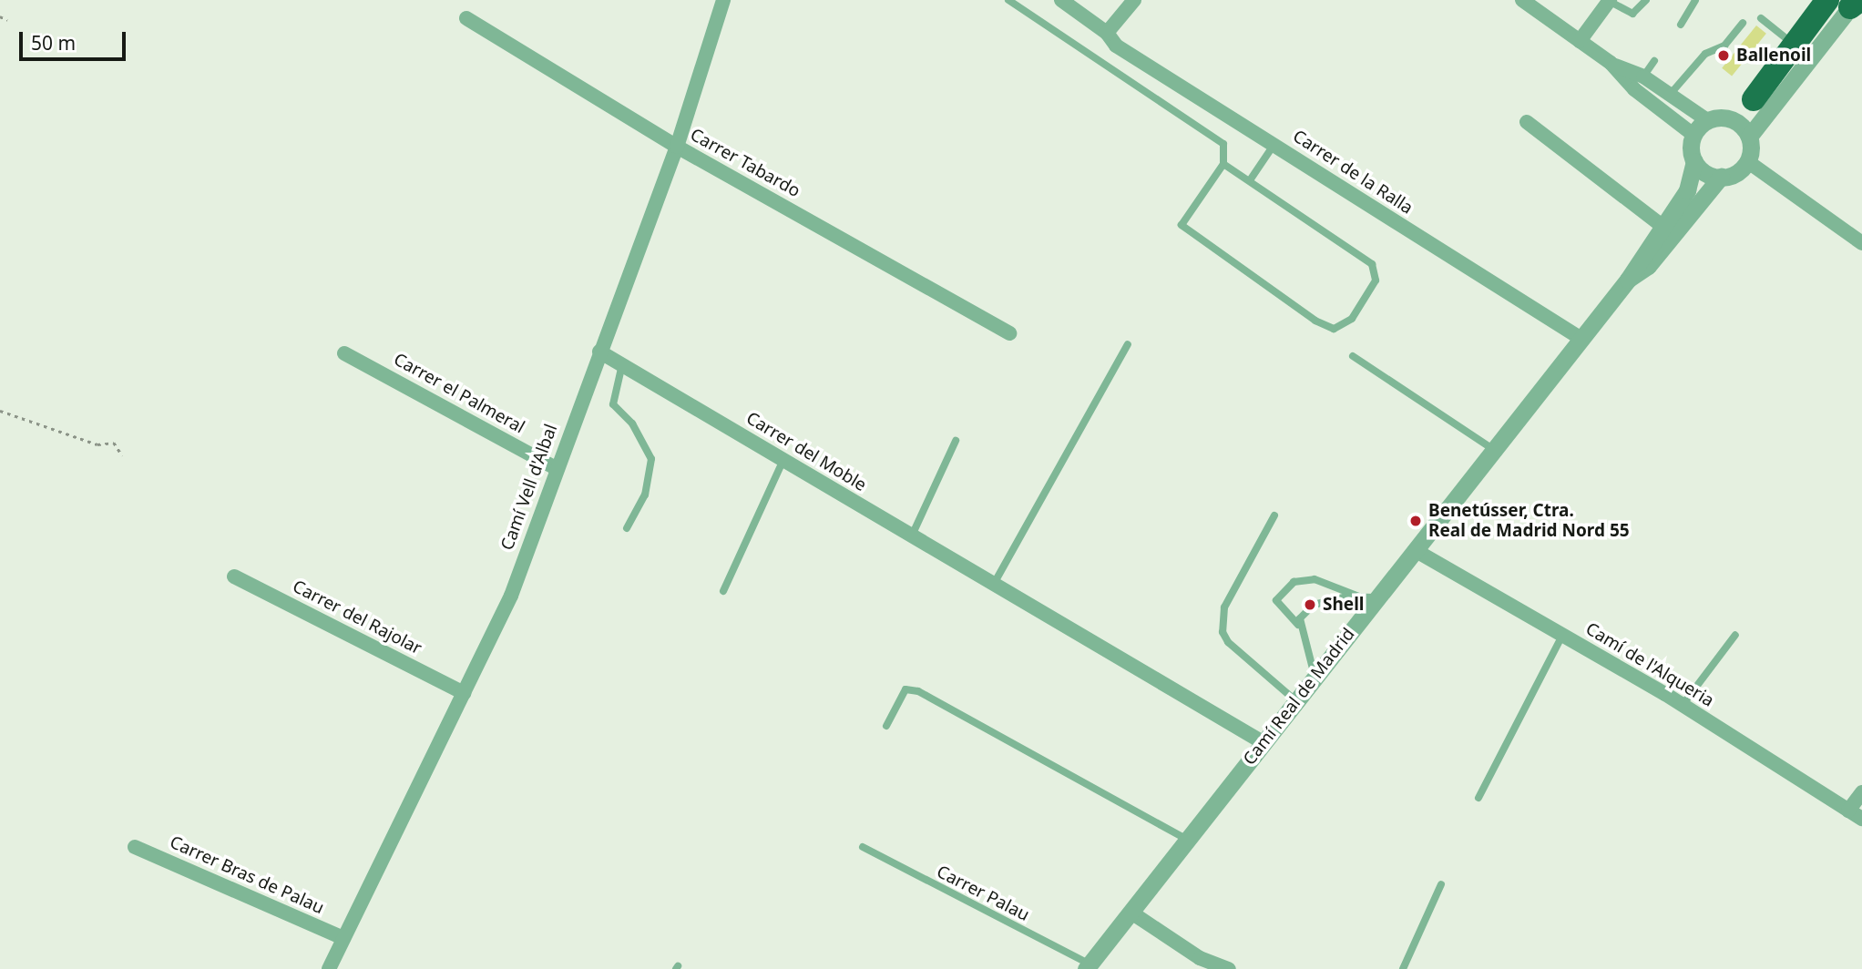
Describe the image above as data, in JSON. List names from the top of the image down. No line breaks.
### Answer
{"streets":{"street":["Carrer Tabardo","Carrer de la Ralla","Carrer el Palmeral","Carrer del Moble","Camí Vell d'Albal","Carrer del Rajolar","Camí de l'Alqueria","Camí Real de Madrid","Carrer Bras de Palau"],"lane":["Carrer Palau"]},"crossings":[["Carrer Tabardo","Camí Vell d'Albal"],["Carrer de la Ralla","Camí Real de Madrid"],["Carrer el Palmeral","Camí Vell d'Albal"],["Carrer del Moble","Camí Vell d'Albal"],["Carrer del Moble","Camí Real de Madrid"],["Camí Vell d'Albal","Carrer del Rajolar"],["Camí Vell d'Albal","Carrer Bras de Palau"],["Camí de l'Alqueria","Camí Real de Madrid"],["Camí Real de Madrid","Carrer Palau"]],"places":["Ballenoil","Benetússer, Ctra. Real de Madrid Nord 55","Shell"],"scale_bar":"50 m"}
